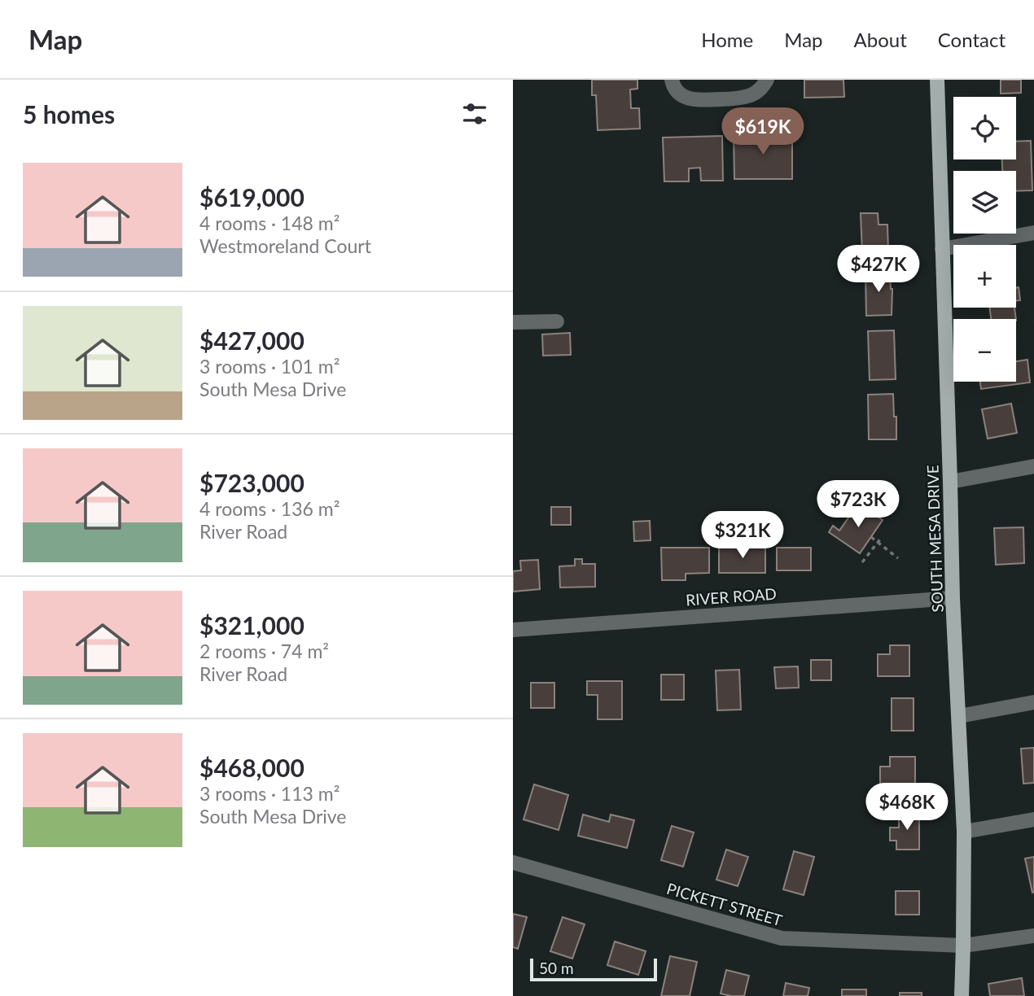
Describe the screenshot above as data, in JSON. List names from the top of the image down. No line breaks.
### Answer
{"streets":{"main road":["SOUTH MESA DRIVE"],"street":["RIVER ROAD","PICKETT STREET"]},"crossings":[["SOUTH MESA DRIVE","RIVER ROAD"],["SOUTH MESA DRIVE","PICKETT STREET"]],"scale_bar":"50 m","page":{"header":"Map","nav":["Home","Map","About","Contact"],"heading":"5 homes","map_buttons":["+","−"],"price":["$619K","$427K","$723K","$321K","$468K"],"list":[{"name":"$619,000","note":"4 rooms · 148 m² · Westmoreland Court"},{"name":"$427,000","note":"3 rooms · 101 m² · South Mesa Drive"},{"name":"$723,000","note":"4 rooms · 136 m² · River Road"},{"name":"$321,000","note":"2 rooms · 74 m² · River Road"},{"name":"$468,000","note":"3 rooms · 113 m² · South Mesa Drive"}],"scale":"50 m"}}
